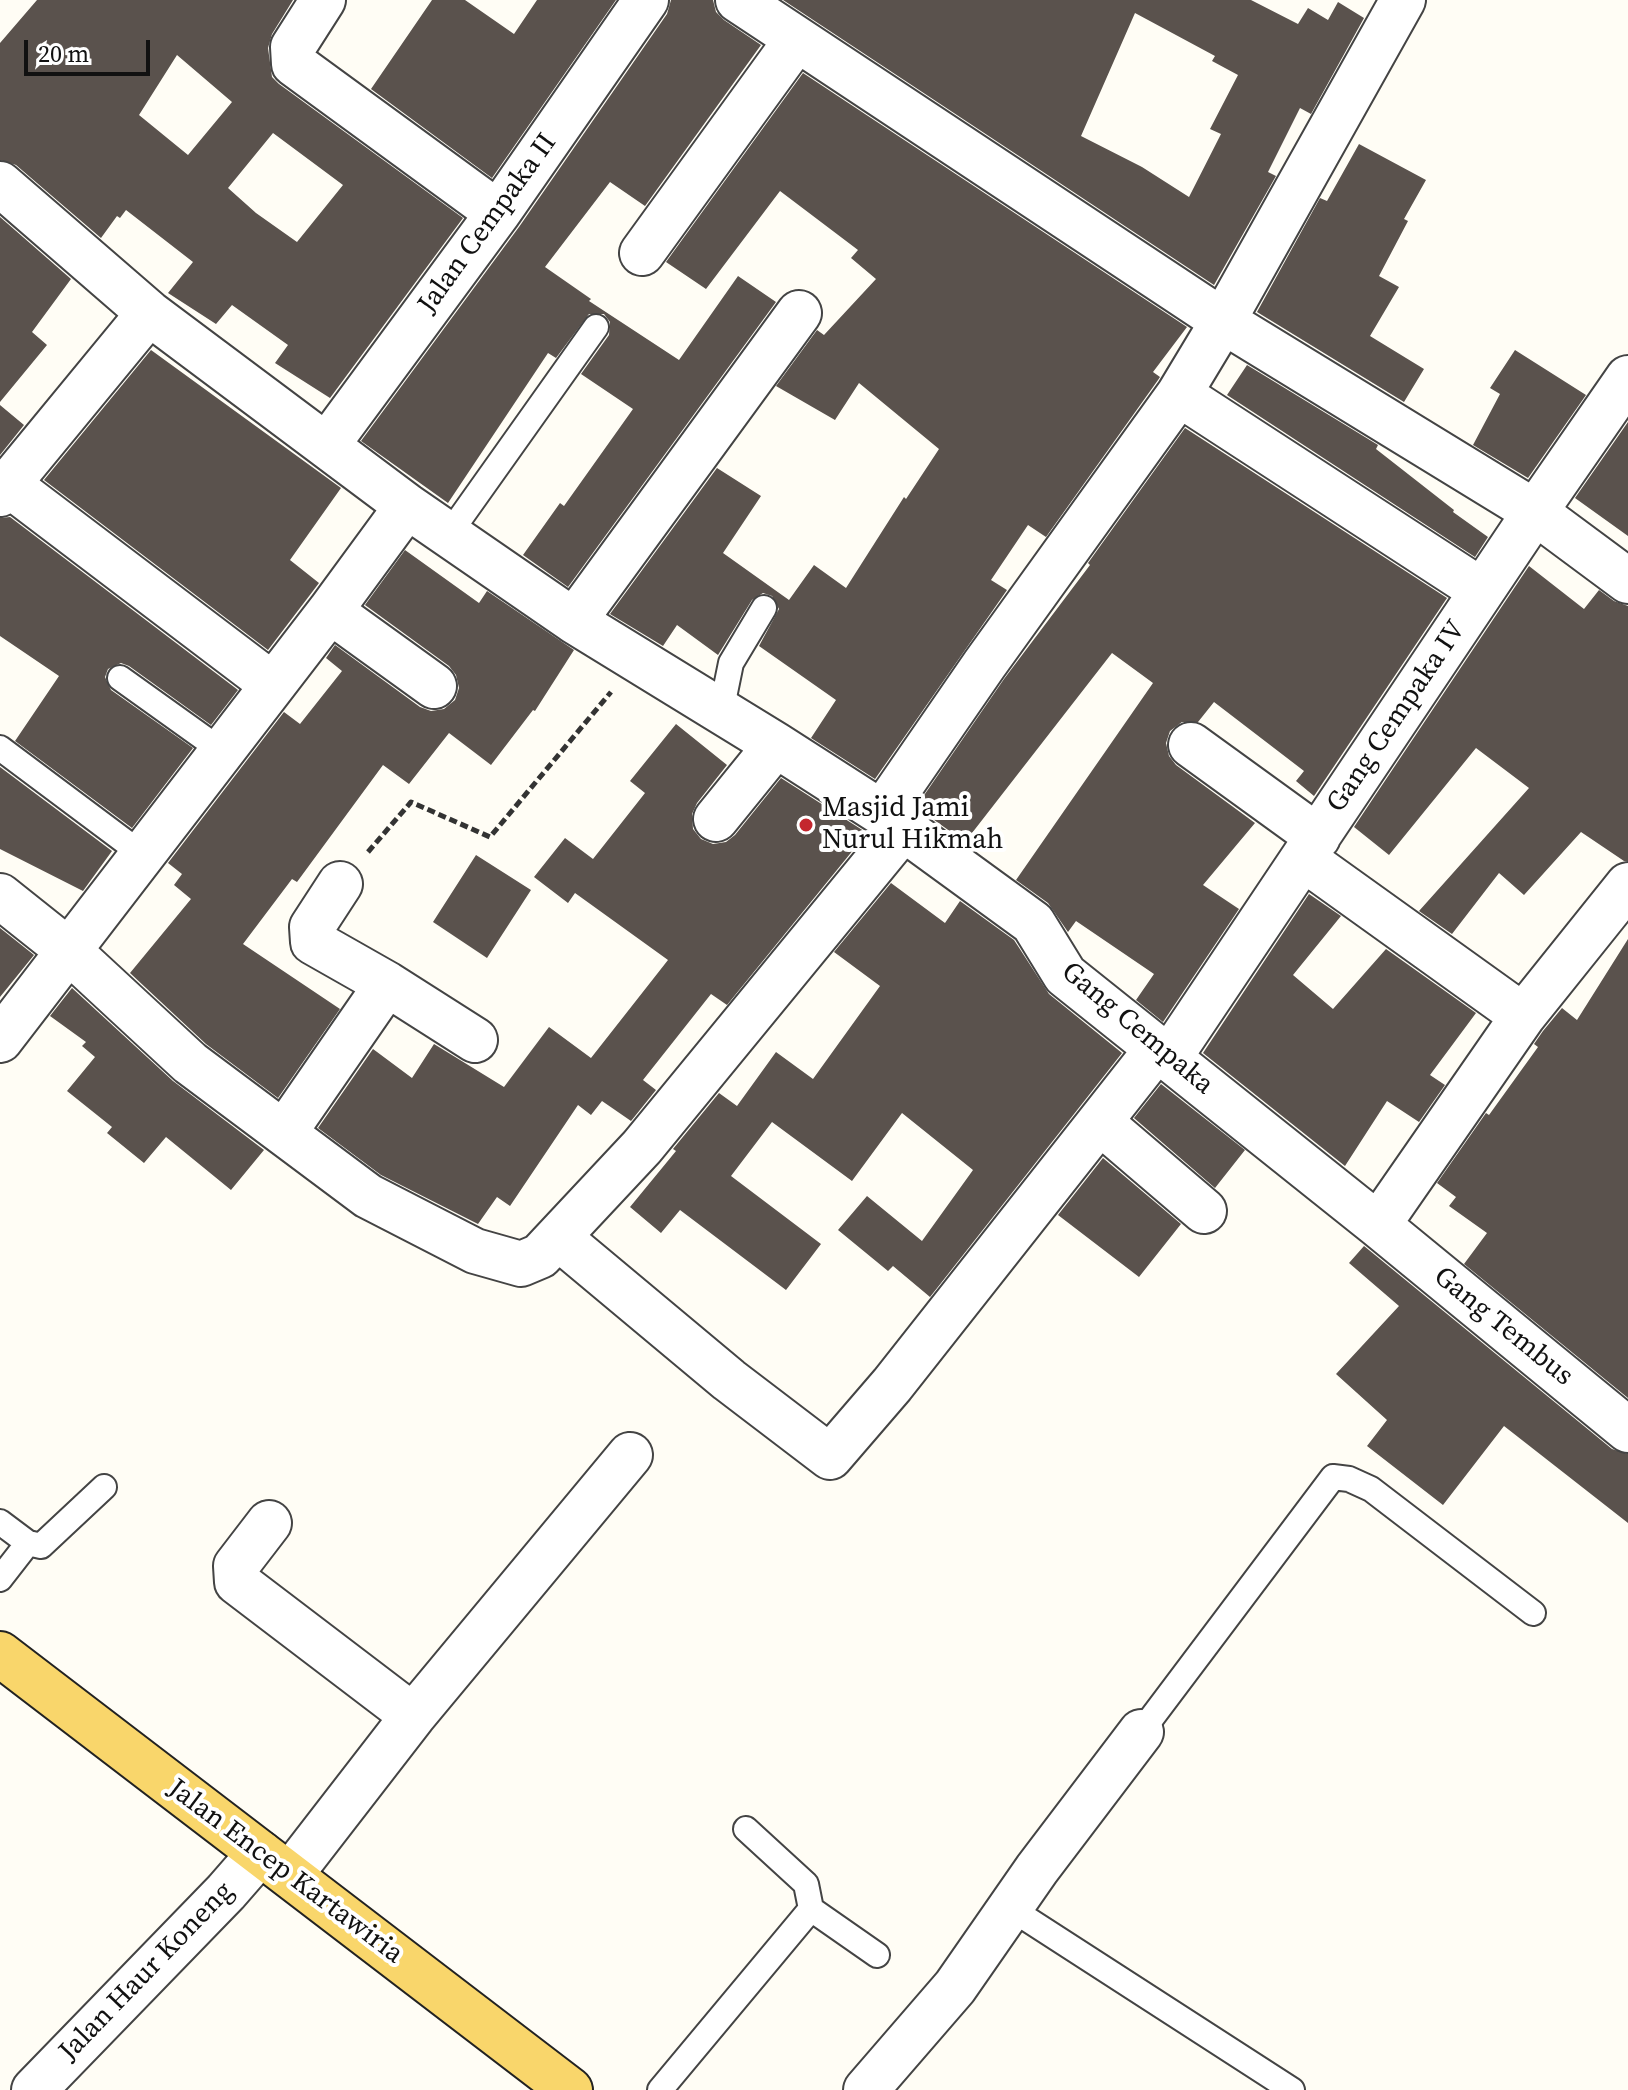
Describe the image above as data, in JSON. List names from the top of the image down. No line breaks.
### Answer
{"streets":{"main road":["Jalan Encep Kartawiria"],"street":["Jalan Cempaka II","Gang Cempaka IV","Gang Cempaka","Gang Tembus","Jalan Haur Koneng"]},"crossings":[["Jalan Cempaka II","Gang Cempaka"],["Gang Cempaka IV","Gang Cempaka"],["Gang Cempaka","Gang Tembus"],["Jalan Encep Kartawiria","Jalan Haur Koneng"]],"places":["Masjid Jami Nurul Hikmah"],"scale_bar":"20 m"}
